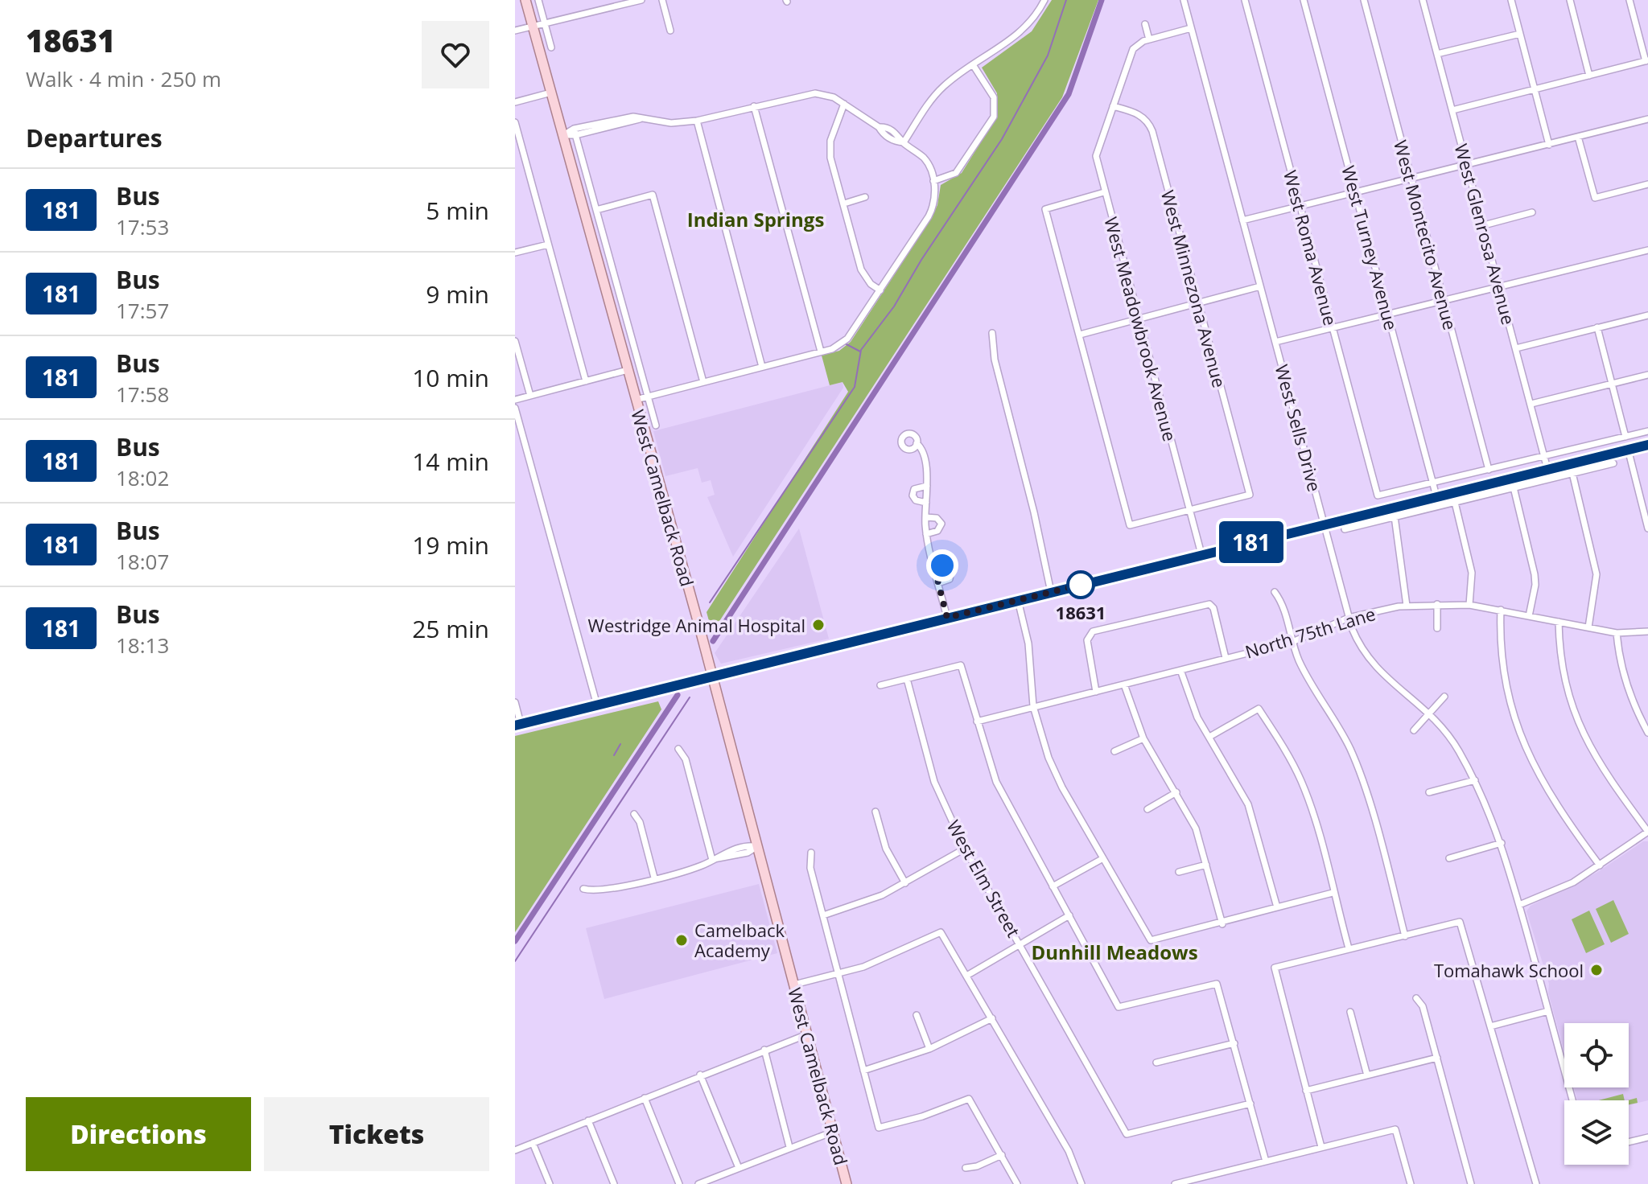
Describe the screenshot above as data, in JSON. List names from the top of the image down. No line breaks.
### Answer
{"streets":{"main road":["West Camelback Road"],"street":["West Glenrosa Avenue","West Montecito Avenue","West Roma Avenue","West Turney Avenue","West Minnezona Avenue","West Meadowbrook Avenue","West Sells Drive","North 75th Lane","West Elm Street"]},"crossings":[["West Roma Avenue","West Turney Avenue"],["West Minnezona Avenue","West Meadowbrook Avenue"],["West Sells Drive","North 75th Lane"]],"districts":["Indian Springs","Dunhill Meadows"],"places":["18631","Westridge Animal Hospital","Camelback Academy","Tomahawk School"],"lines":["bus line 181"],"page":{"heading":[["18631","Walk · 4 min · 250 m"],"Departures"],"on_map":"181","list":[{"mark":"181","name":"Bus","note":"17:53","value":"5 min"},{"mark":"181","name":"Bus","note":"17:57","value":"9 min"},{"mark":"181","name":"Bus","note":"17:58","value":"10 min"},{"mark":"181","name":"Bus","note":"18:02","value":"14 min"},{"mark":"181","name":"Bus","note":"18:07","value":"19 min"},{"mark":"181","name":"Bus","note":"18:13","value":"25 min"}],"buttons":["Directions","Tickets"]}}
